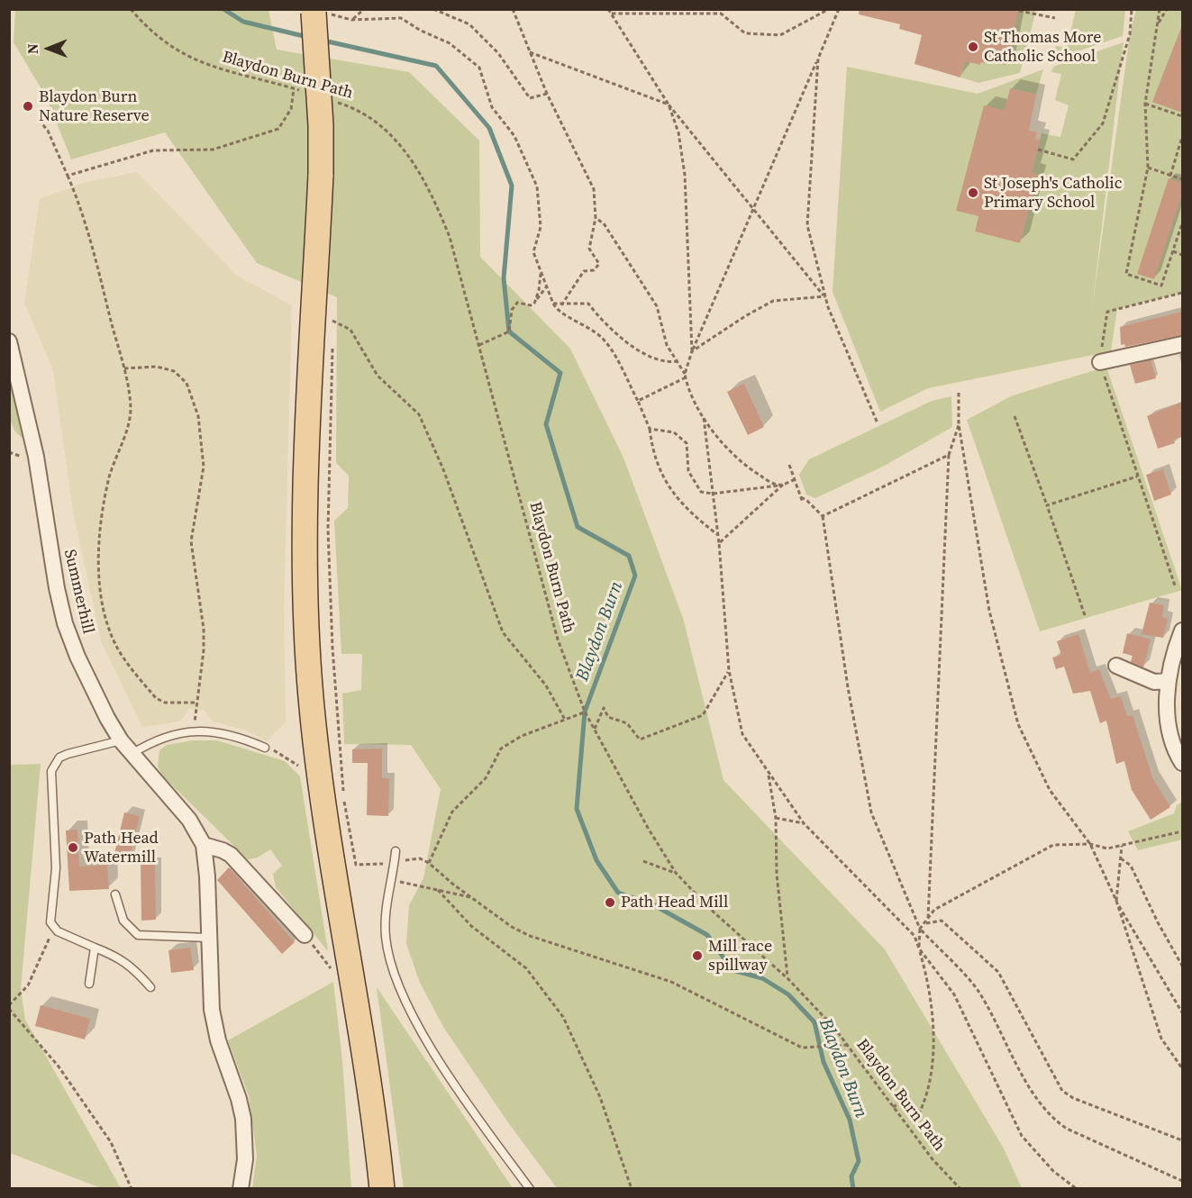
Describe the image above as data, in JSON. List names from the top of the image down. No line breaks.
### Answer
{"streets":{"street":["Summerhill"],"path":["Blaydon Burn Path"]},"water":["Blaydon Burn"],"places":["St Thomas More Catholic School","Blaydon Burn Nature Reserve","St Joseph's Catholic Primary School","Path Head Watermill","Path Head Mill","Mill race spillway"],"north":"left"}
